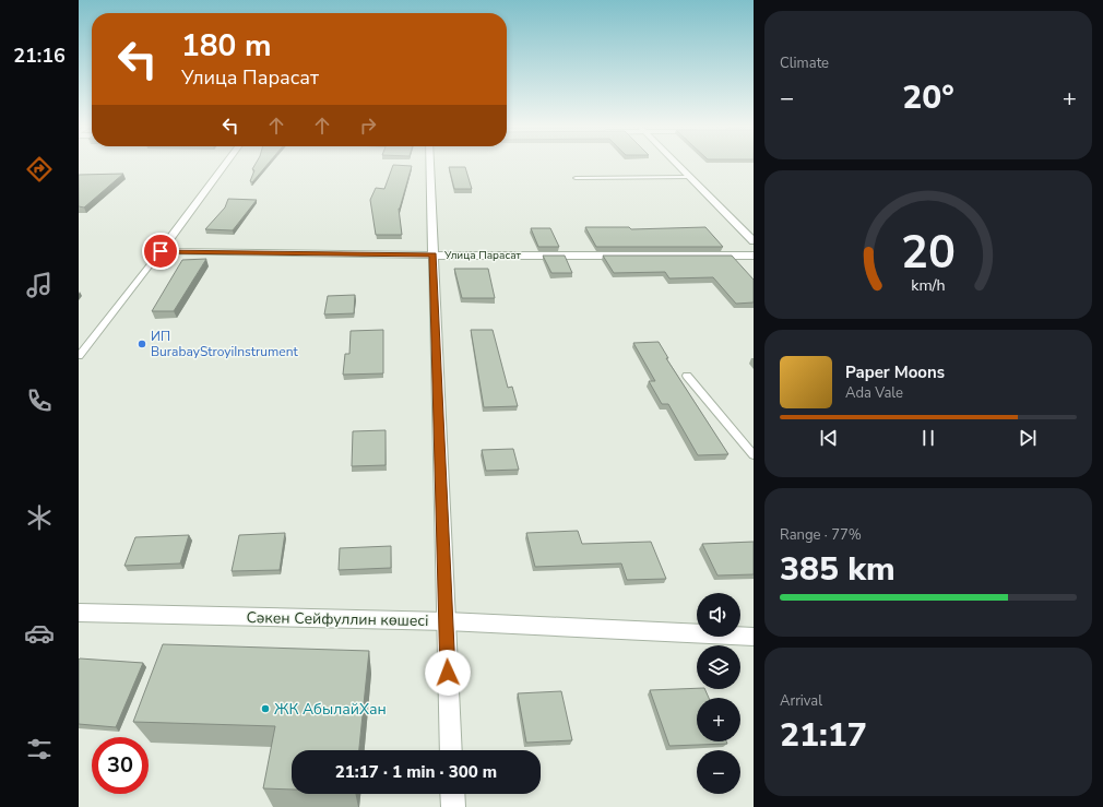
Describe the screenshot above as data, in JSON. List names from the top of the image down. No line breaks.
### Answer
{"streets":{"street":["Улица Парасат","Сәкен Сейфуллин көшесі"]},"places":["ИП BurabayStroyiInstrument","ЖК АбылайХан"],"page":{"tabs":"21:16","tile":["Climate",["Range · 77%","385 km"],["Arrival","21:17"]],"turn":["180 m","Улица Парасат"],"heat":["−","20°","+"],"song":["Paper Moons","Ada Vale"],"map_buttons":["+","−"],"limit":"30","trip":"21:17 · 1 min · 300 m","gauge":["20","km/h"]}}
